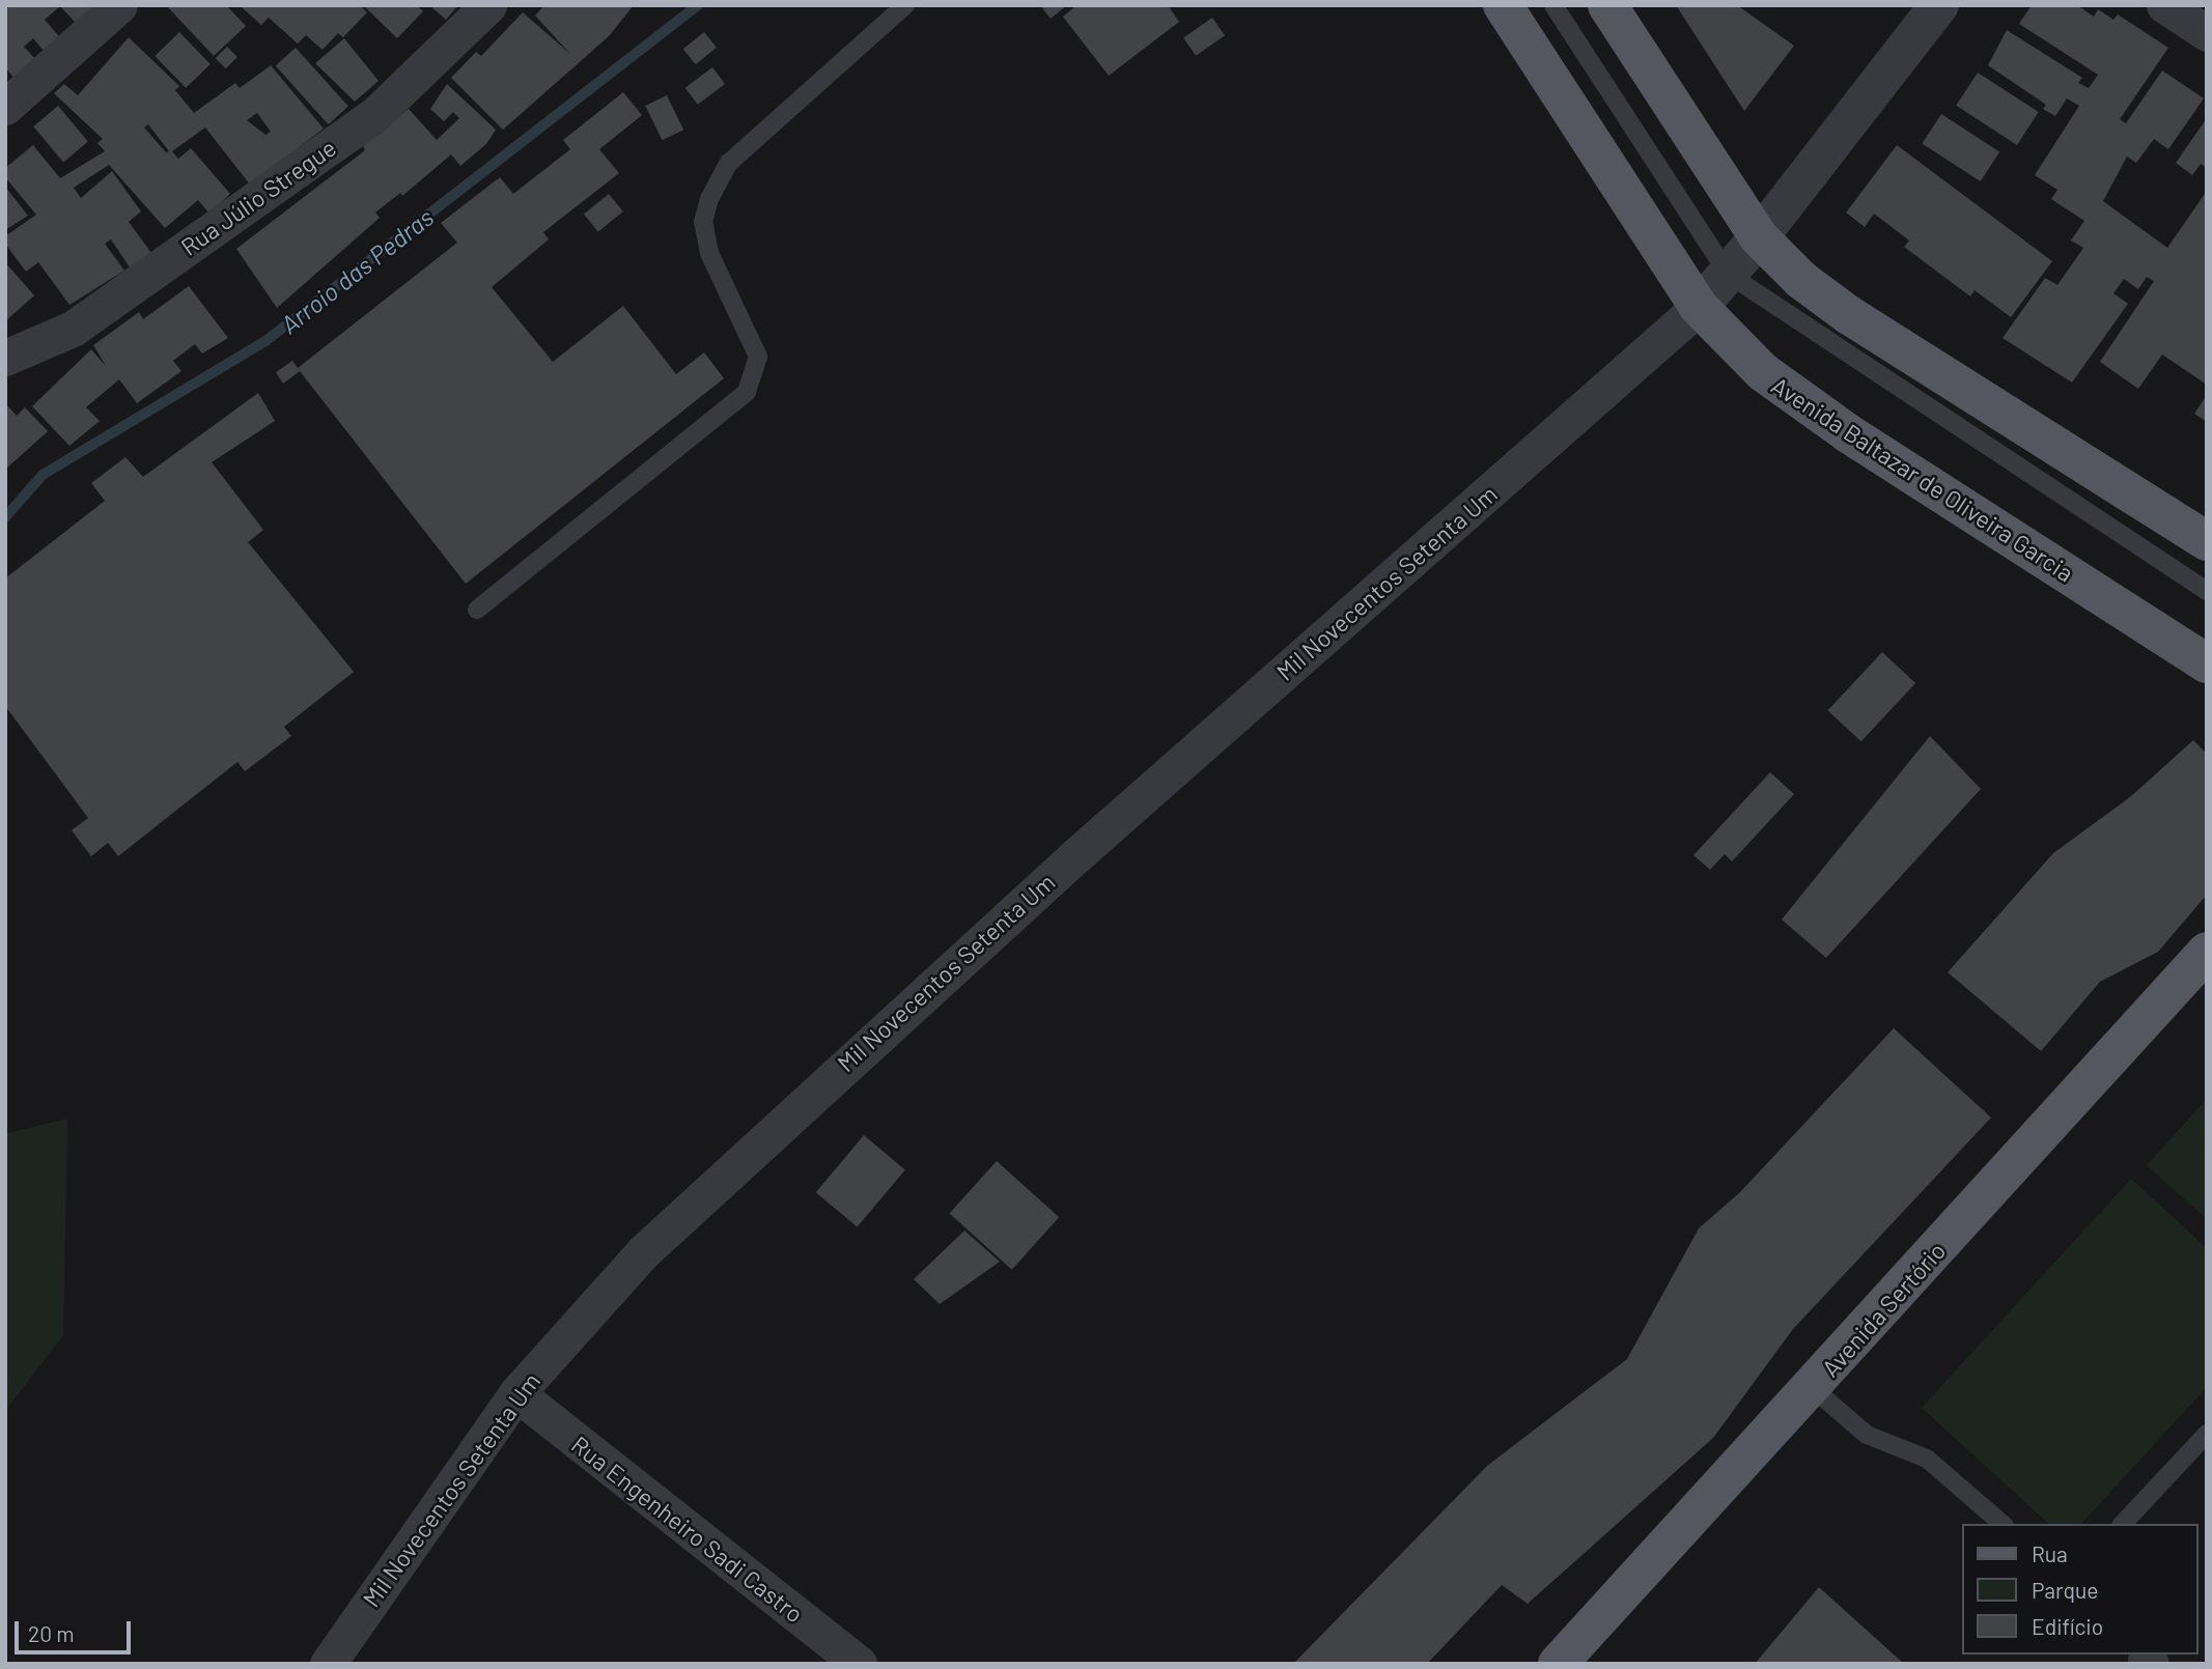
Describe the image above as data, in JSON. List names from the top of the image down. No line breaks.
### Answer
{"streets":{"main road":["Avenida Baltazar de Oliveira Garcia","Avenida Sertório"],"street":["Rua Júlio Stregue","Mil Novecentos Setenta Um","Rua Engenheiro Sadi Castro"]},"crossings":[["Avenida Baltazar de Oliveira Garcia","Mil Novecentos Setenta Um"],["Mil Novecentos Setenta Um","Rua Engenheiro Sadi Castro"]],"water":["Arroio das Pedras"],"legend":["Rua","Parque","Edifício"],"scale_bar":"20 m"}
